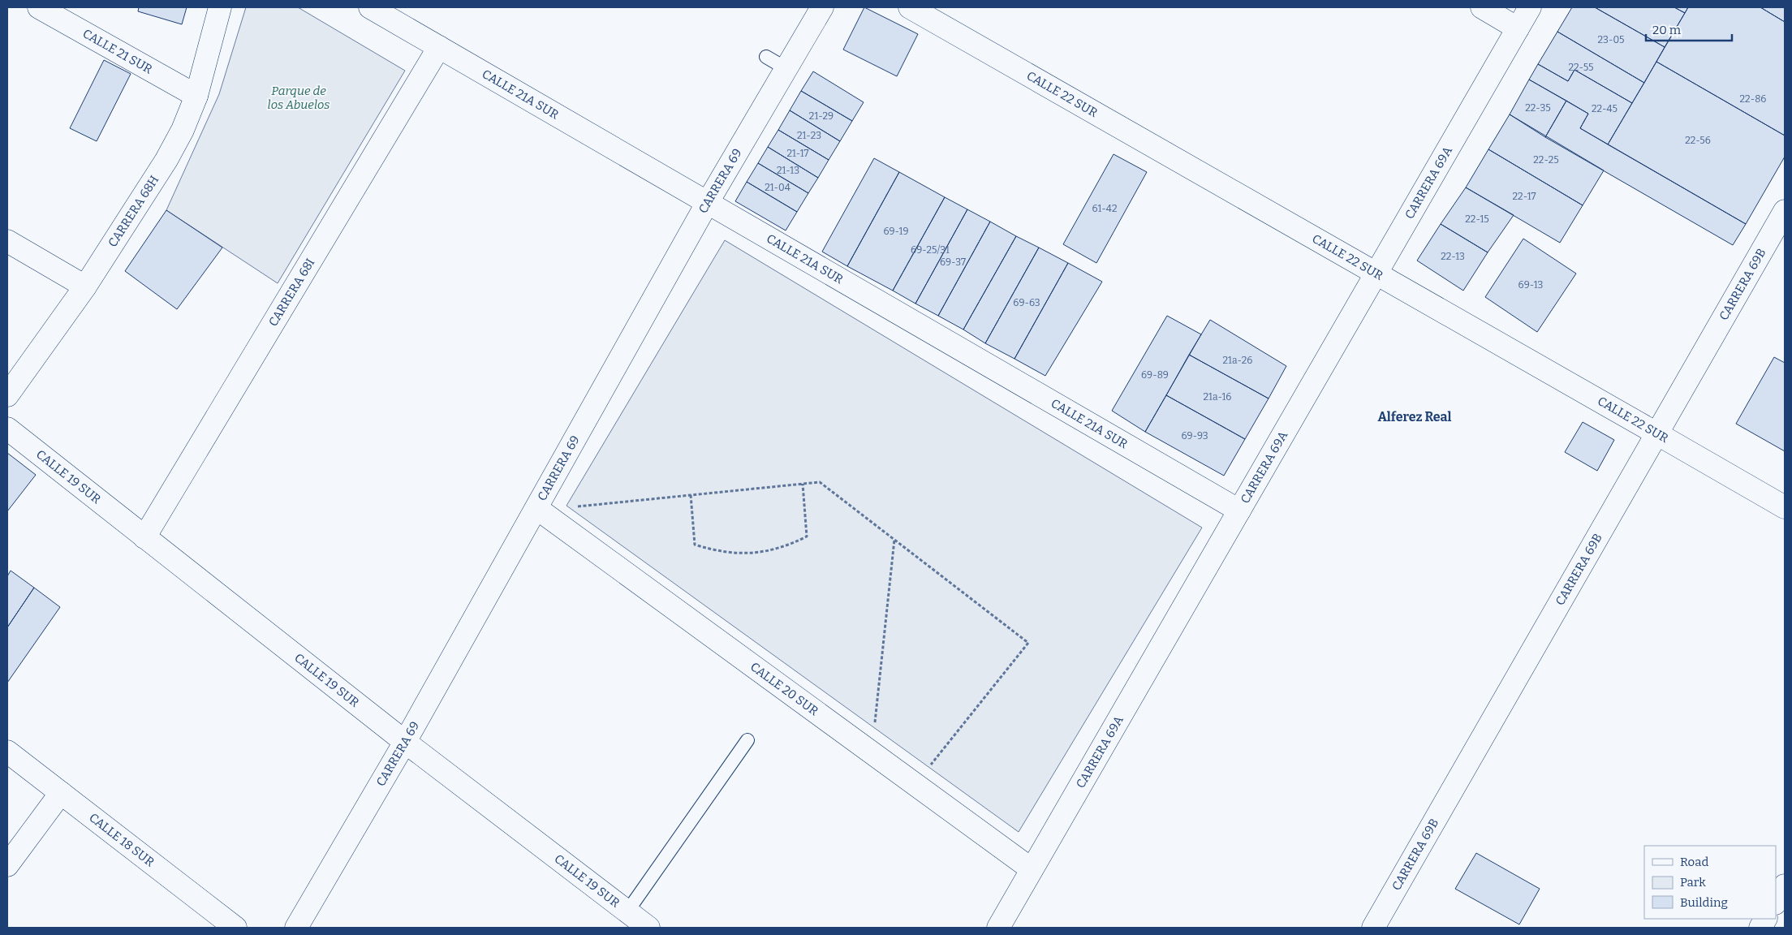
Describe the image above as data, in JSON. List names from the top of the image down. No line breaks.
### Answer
{"streets":{"street":["CALLE 21 SUR","CALLE 21A SUR","CALLE 22 SUR","CARRERA 69","CARRERA 69A","CARRERA 68H","CARRERA 69B","CARRERA 68I","CALLE 19 SUR","CALLE 20 SUR","CALLE 18 SUR"]},"crossings":[["CALLE 21 SUR","CARRERA 68H"],["CALLE 21A SUR","CARRERA 69"],["CALLE 21A SUR","CARRERA 69A"],["CALLE 21A SUR","CARRERA 68I"],["CALLE 22 SUR","CARRERA 69A"],["CALLE 22 SUR","CARRERA 69B"],["CARRERA 69","CALLE 19 SUR"],["CARRERA 69","CALLE 20 SUR"],["CARRERA 69A","CALLE 20 SUR"],["CARRERA 68I","CALLE 19 SUR"]],"districts":["Alferez Real"],"parks":["Parque de los Abuelos"],"house_numbers":["23-05","22-55","22-86","22-35","22-45","21-29","21-23","22-56","21-17","22-25","21-13","21-04","22-17","61-42","22-15","69-19","69-25/31","22-13","69-37","69-13","69-63","21a-26","69-89","21a-16","69-93"],"legend":["Road","Park","Building"],"scale_bar":"20 m"}
